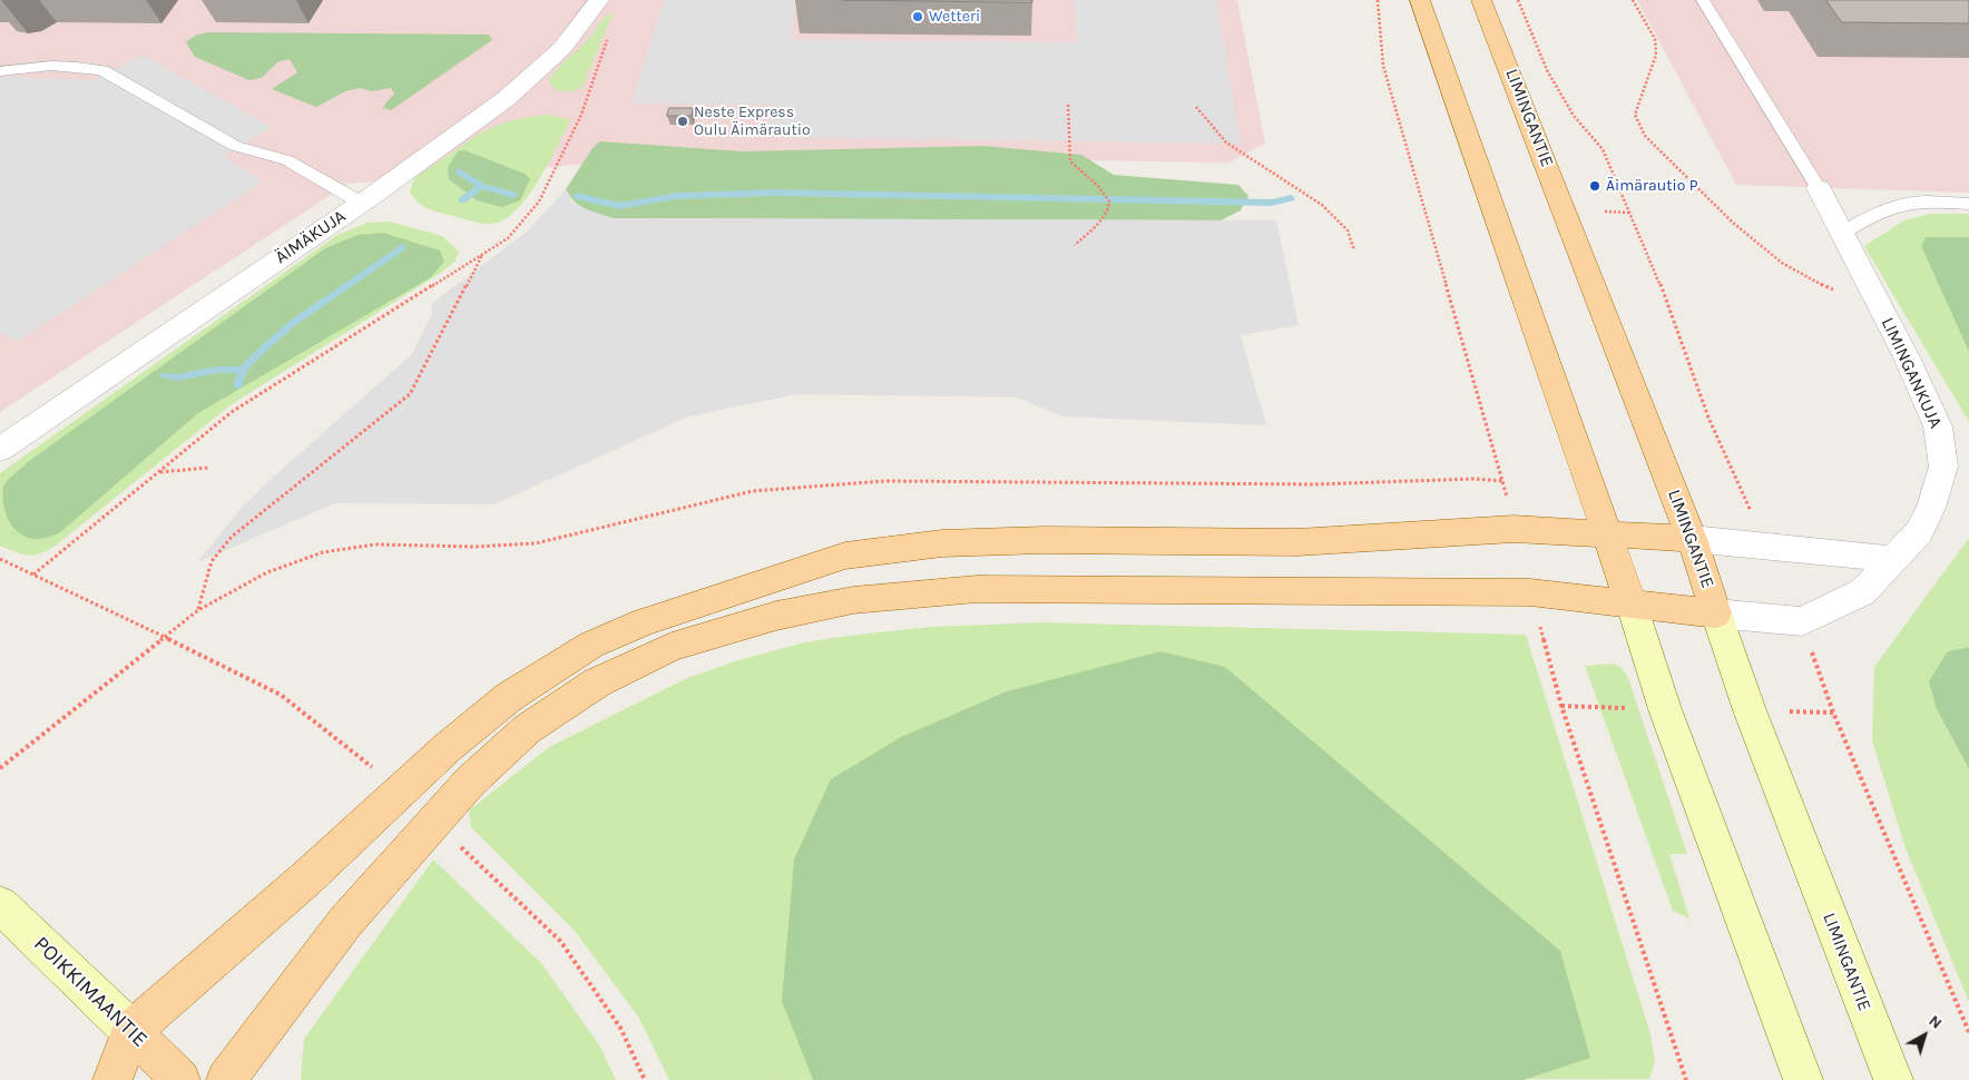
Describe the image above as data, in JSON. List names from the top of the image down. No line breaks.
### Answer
{"streets":{"main road":["LIMINGANTIE","POIKKIMAANTIE"],"street":["ÄIMÄKUJA","LIMINGANKUJA"]},"places":["Wetteri","Neste Express Oulu Äimärautio","Äimärautio P"],"north":"top right"}
